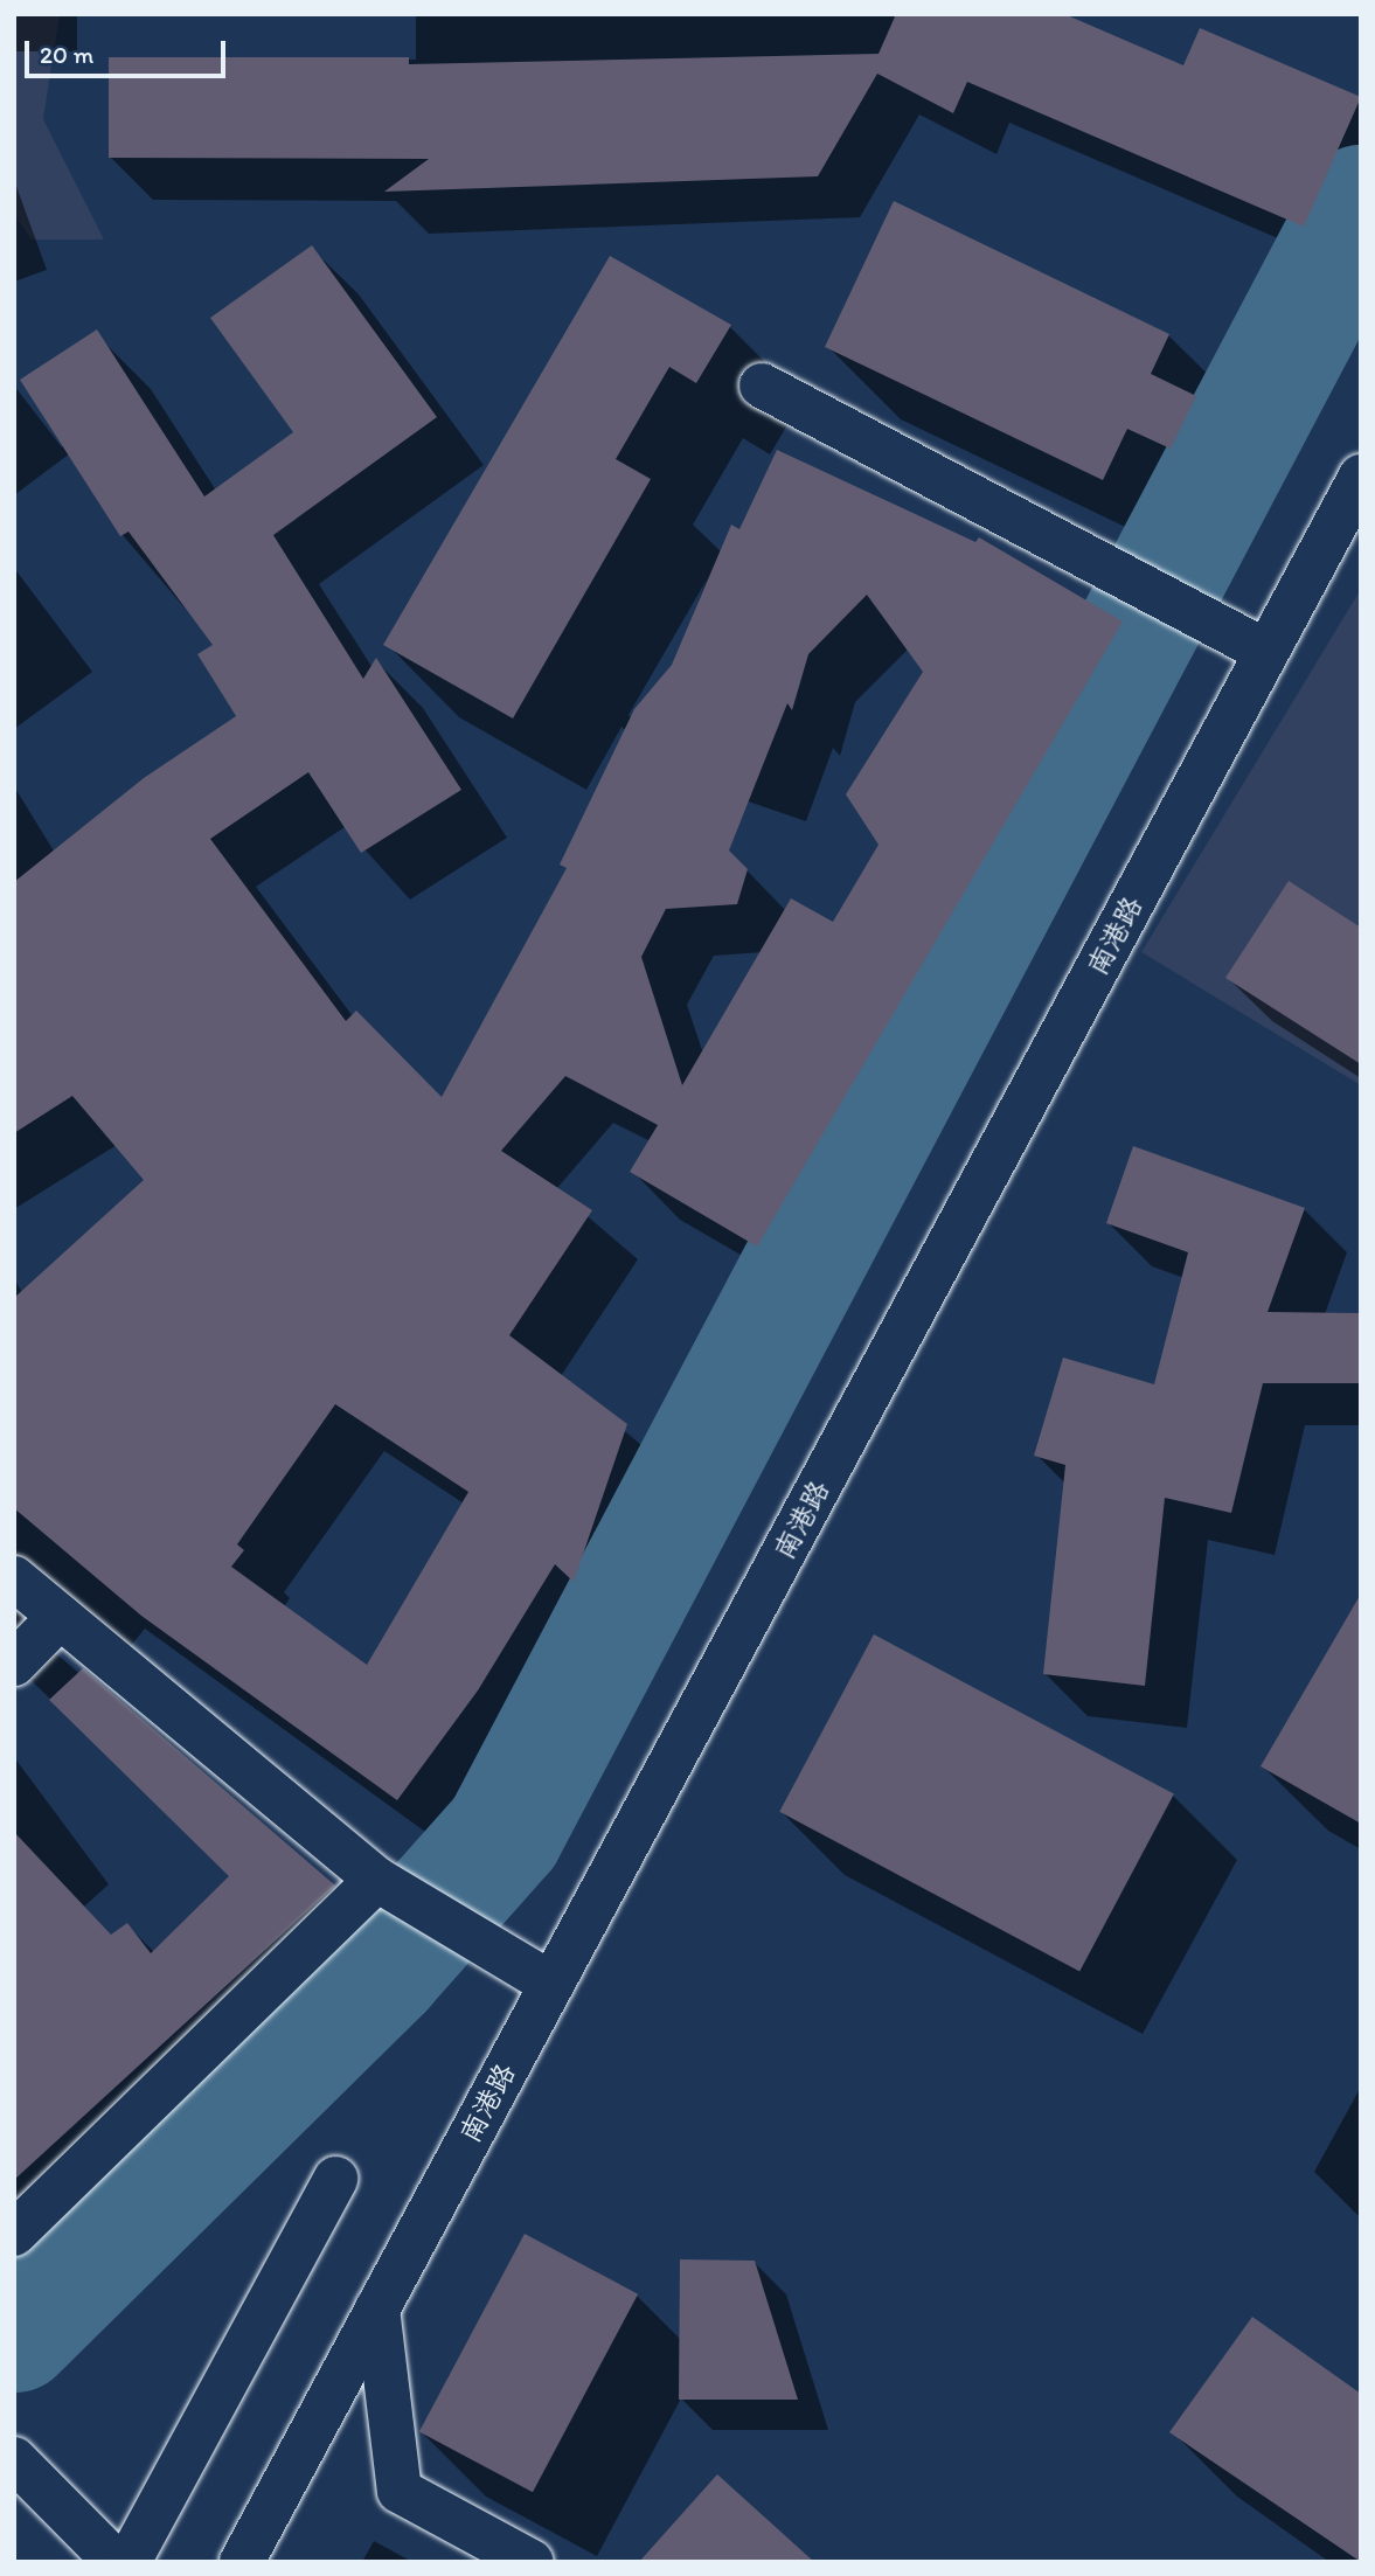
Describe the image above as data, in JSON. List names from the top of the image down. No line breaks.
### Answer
{"streets":{"street":["南港路"]},"scale_bar":"20 m"}
